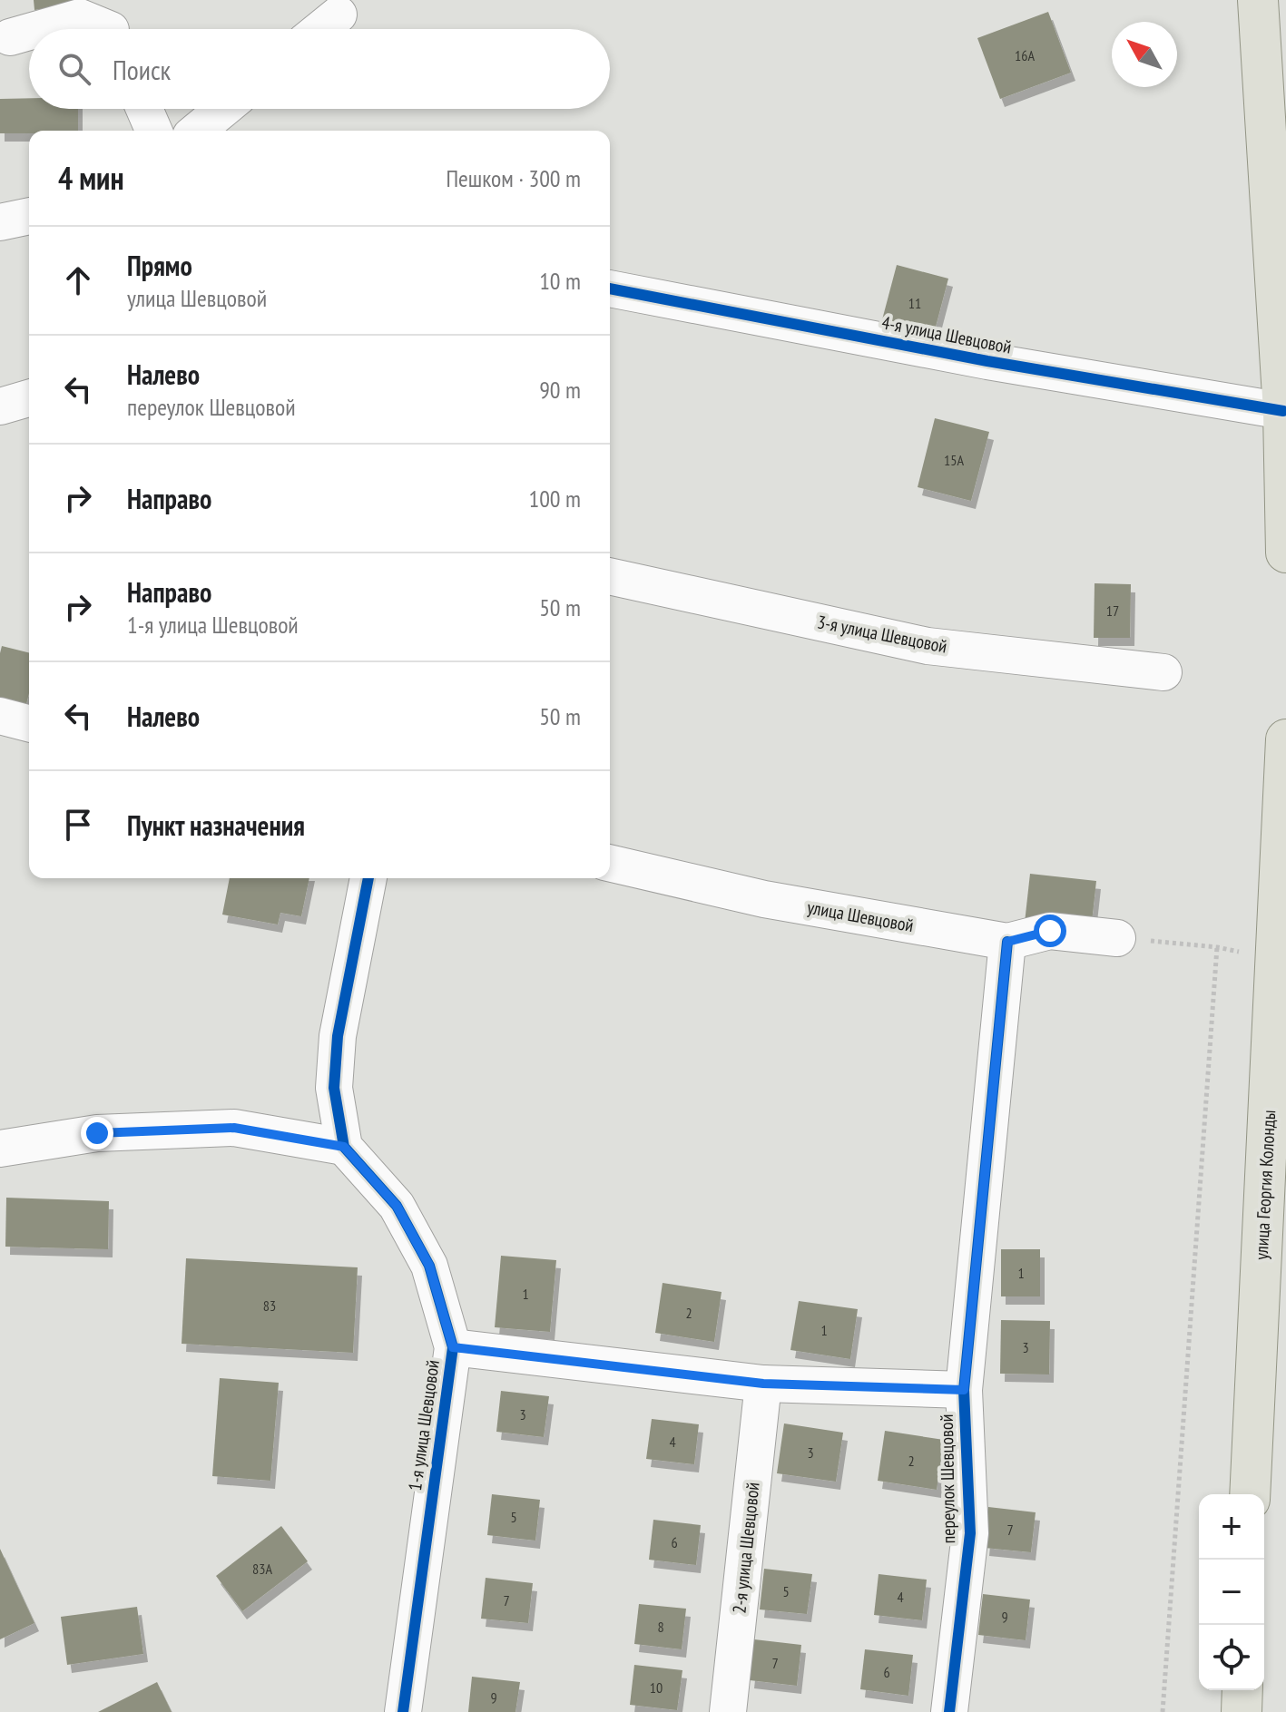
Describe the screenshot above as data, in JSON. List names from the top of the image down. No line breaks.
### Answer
{"streets":{"main road":["улица Георгия Колонды"],"street":["4-я улица Шевцовой","3-я улица Шевцовой","улица Шевцовой","1-я улица Шевцовой","переулок Шевцовой","2-я улица Шевцовой"]},"crossings":[["улица Шевцовой","переулок Шевцовой"]],"house_numbers":["16А","11","15А","17","1","1","83","2","1","3","3","4","3","2","5","7","6","83А","5","4","7","9","8","7","6","10","9"],"north":"top left","page":{"search":"Поиск","heading":["4 мин","Пешком · 300 m"],"list":[["Прямо","улица Шевцовой","10 m"],["Налево","переулок Шевцовой","90 m"],["Направо","100 m"],["Направо","1-я улица Шевцовой","50 m"],["Налево","50 m"],"Пункт назначения"],"map_buttons":["+","−"]}}
